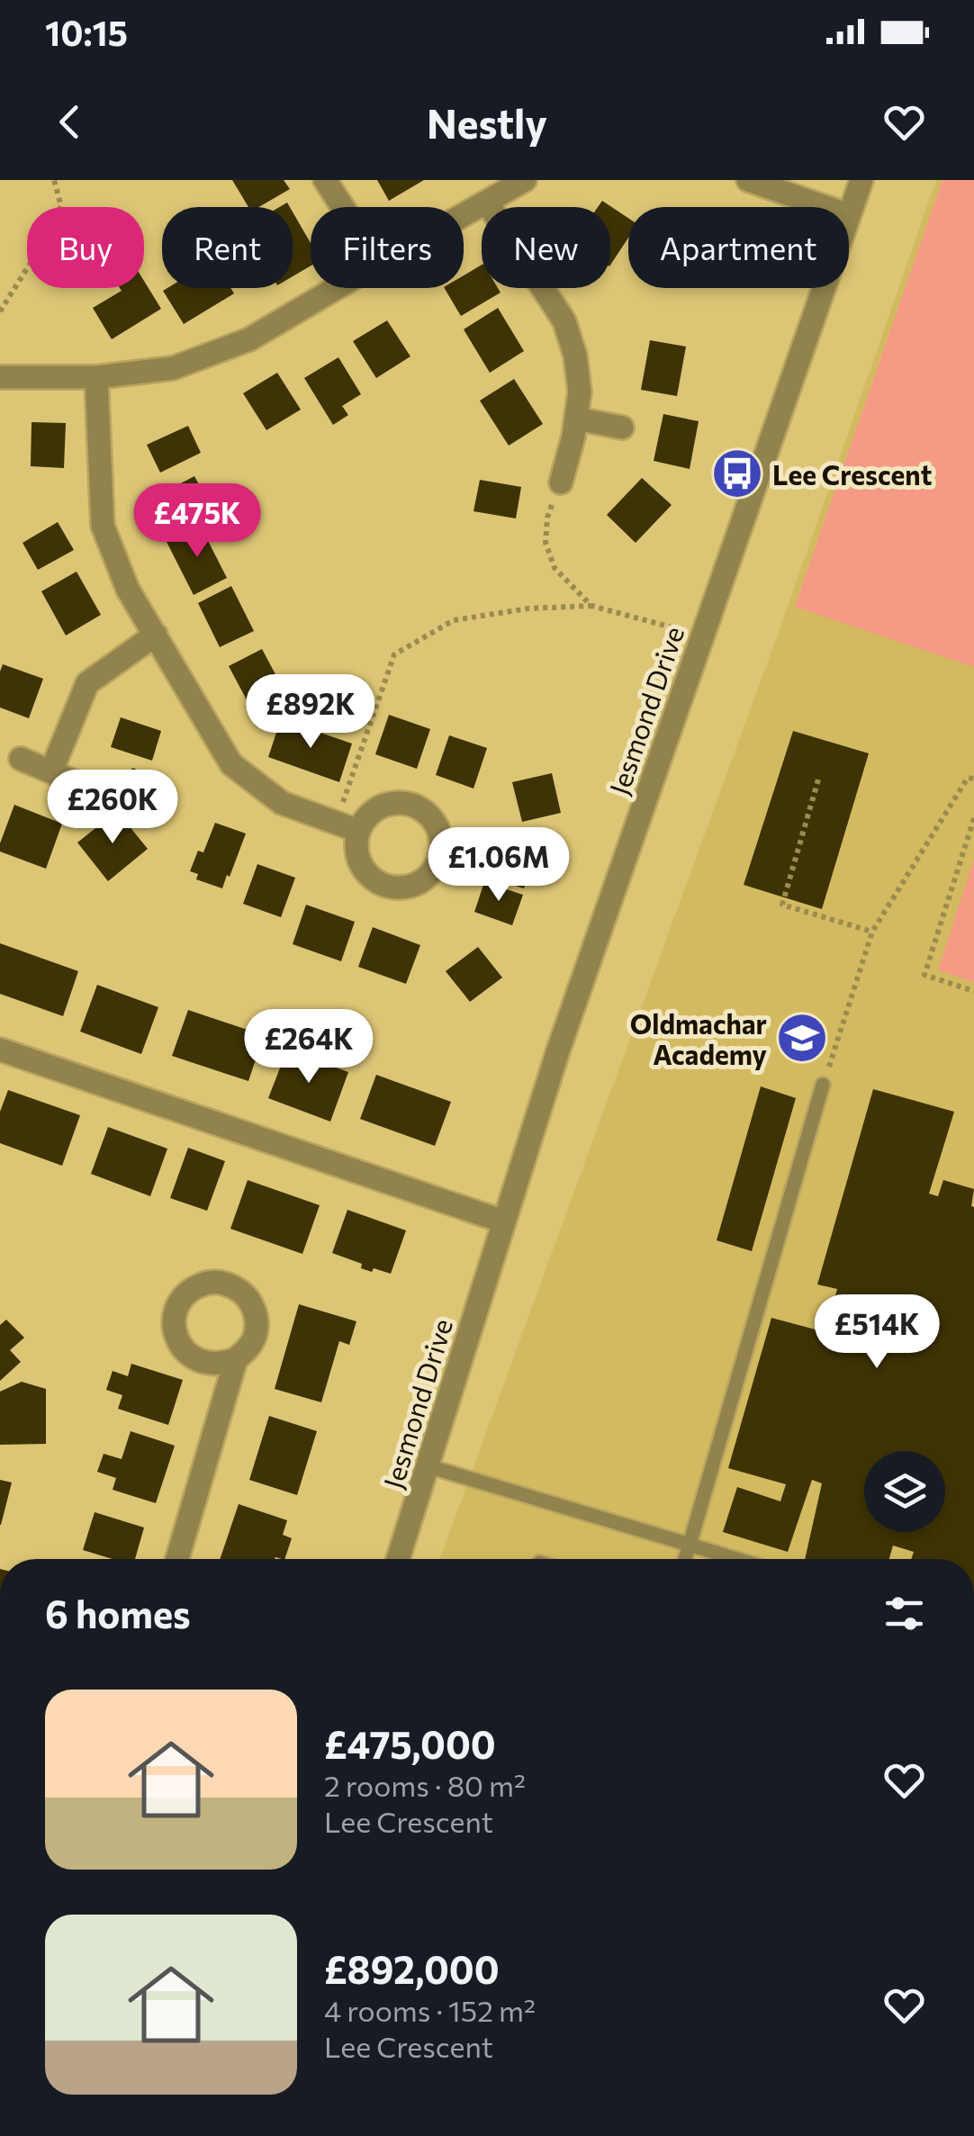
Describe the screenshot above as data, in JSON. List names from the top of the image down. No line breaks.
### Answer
{"streets":{"street":["Jesmond Drive"]},"places":{"bus stop":["Lee Crescent"],"school or university":["Oldmachar Academy"]},"page":{"status":"10:15","header":"Nestly","chip":["Buy","Rent","Filters","New","Apartment"],"price":["£475K","£892K","£260K","£1.06M","£264K","£514K"],"heading":"6 homes","list":[{"name":"£475,000","note":"2 rooms · 80 m² · Lee Crescent"},{"name":"£892,000","note":"4 rooms · 152 m² · Lee Crescent"}]}}
